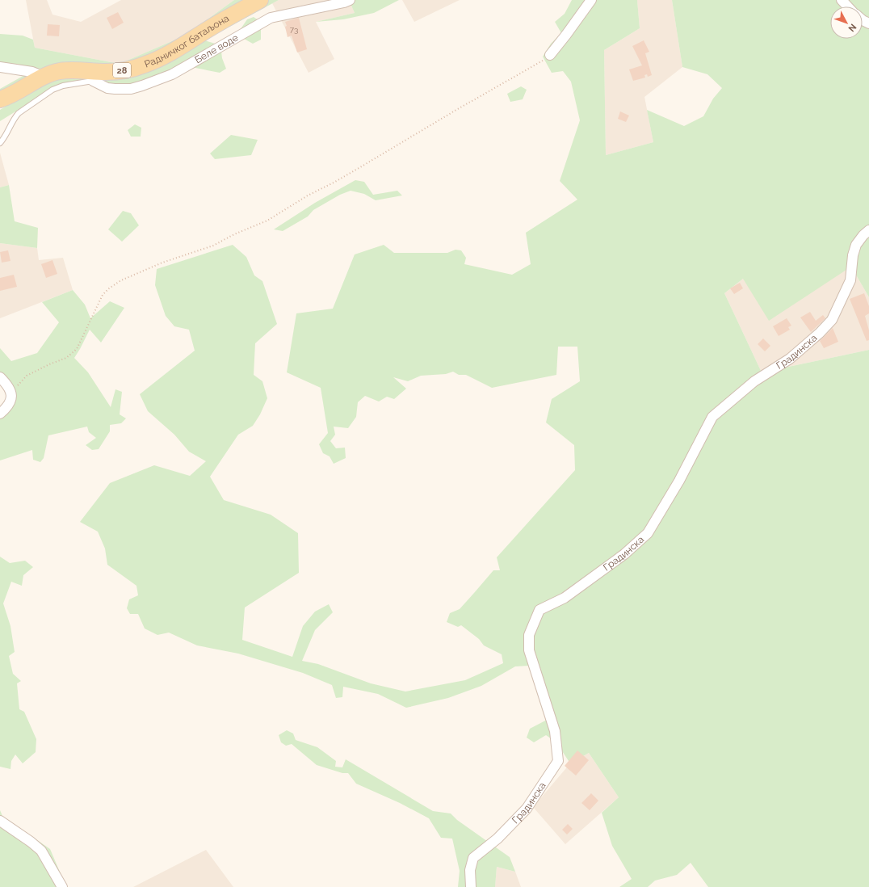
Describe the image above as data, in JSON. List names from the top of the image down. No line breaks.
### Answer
{"streets":{"main road":["Радничког батаљона","28"],"street":["Беле воде","Градинска"]},"crossings":[["Радничког батаљона","Беле воде"]],"house_numbers":["73"],"north":"bottom right"}
